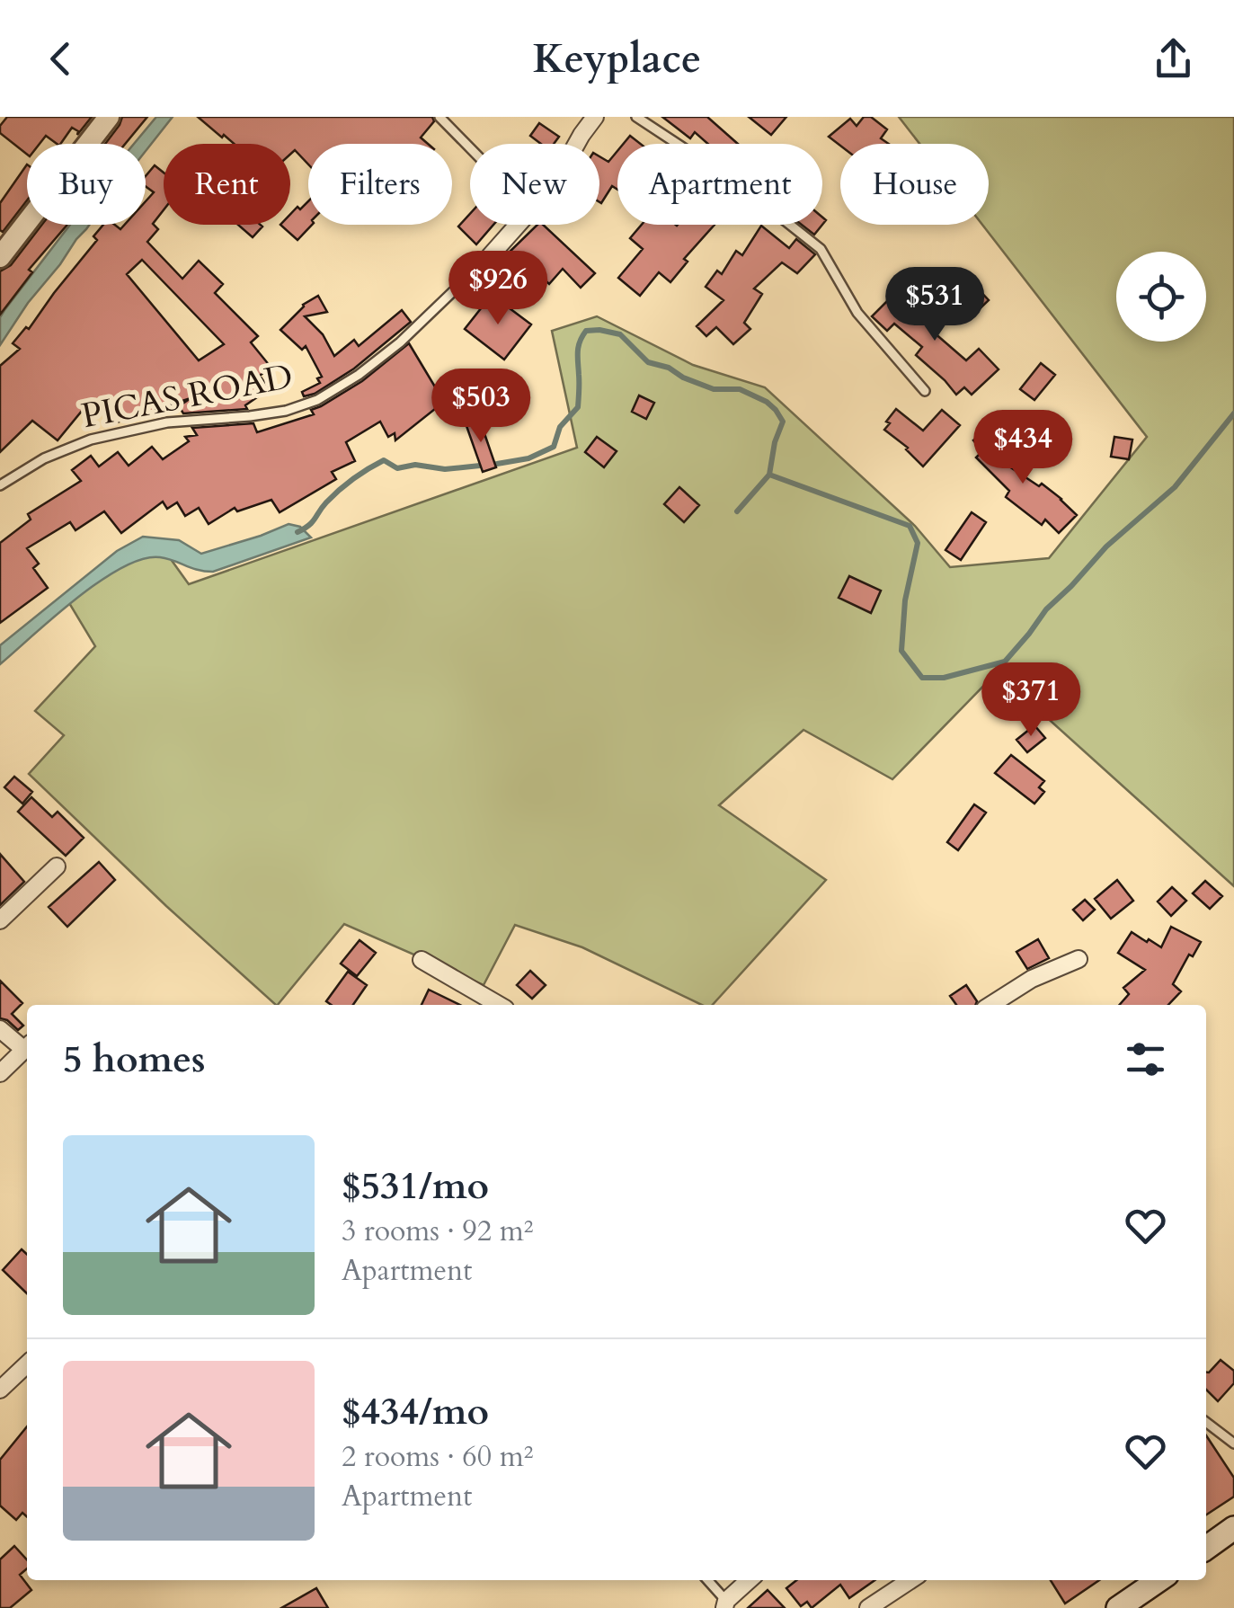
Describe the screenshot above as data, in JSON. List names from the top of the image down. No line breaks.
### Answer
{"streets":{"street":["PICAS ROAD"]},"page":{"header":"Keyplace","chip":["Buy","Rent","Filters","New","Apartment","House"],"price":["$926","$531","$503","$434","$371"],"heading":"5 homes","list":[{"name":"$531/mo","note":"3 rooms · 92 m² · Apartment"},{"name":"$434/mo","note":"2 rooms · 60 m² · Apartment"}]}}
